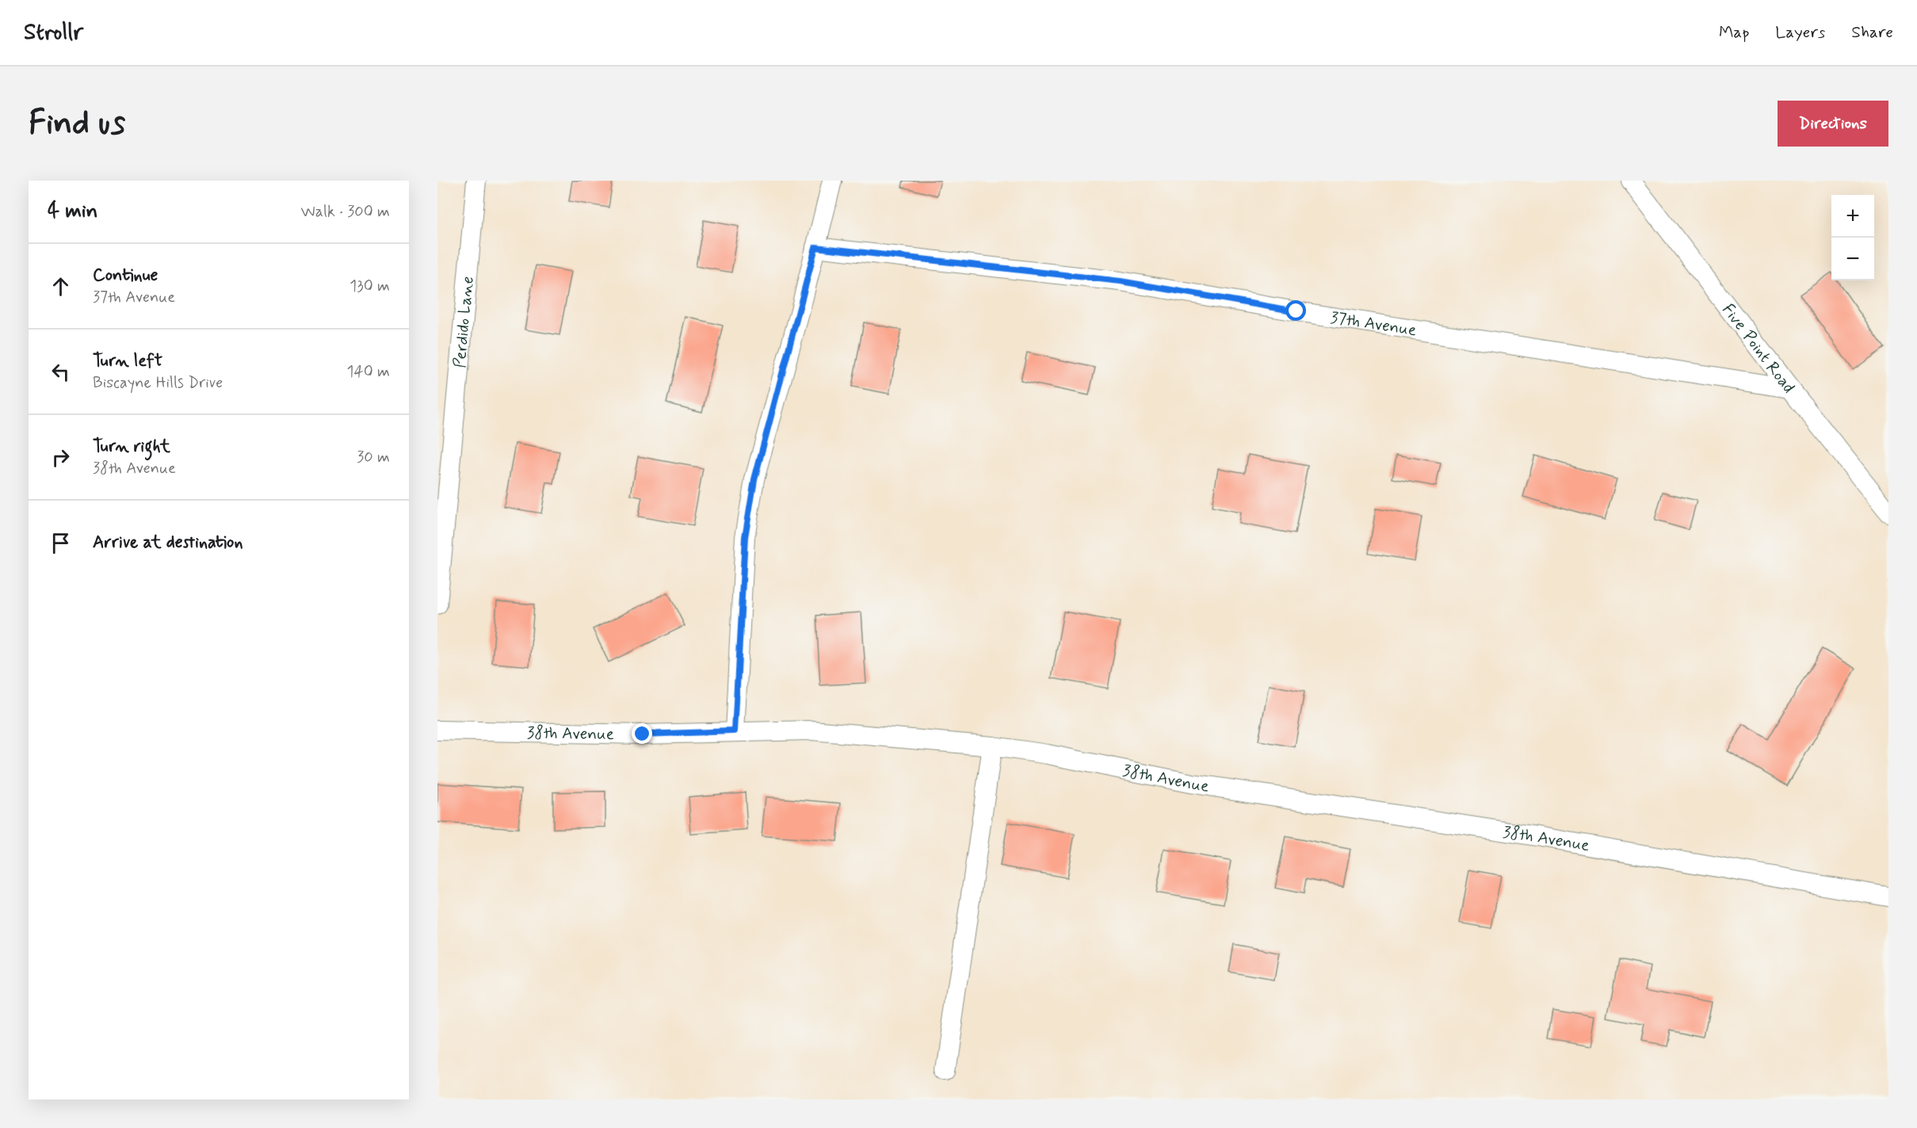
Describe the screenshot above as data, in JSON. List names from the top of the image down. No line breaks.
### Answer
{"streets":{"street":["Perdido Lane","37th Avenue","Five Point Road","38th Avenue"]},"crossings":[["37th Avenue","Five Point Road"]],"page":{"header":"Strollr","nav":["Map","Layers","Share"],"buttons":"Directions","title":"Find us","heading":["4 min","Walk · 300 m"],"map_buttons":["+","−"],"list":[["Continue","37th Avenue","130 m"],["Turn left","Biscayne Hills Drive","140 m"],["Turn right","38th Avenue","30 m"],"Arrive at destination"]}}
